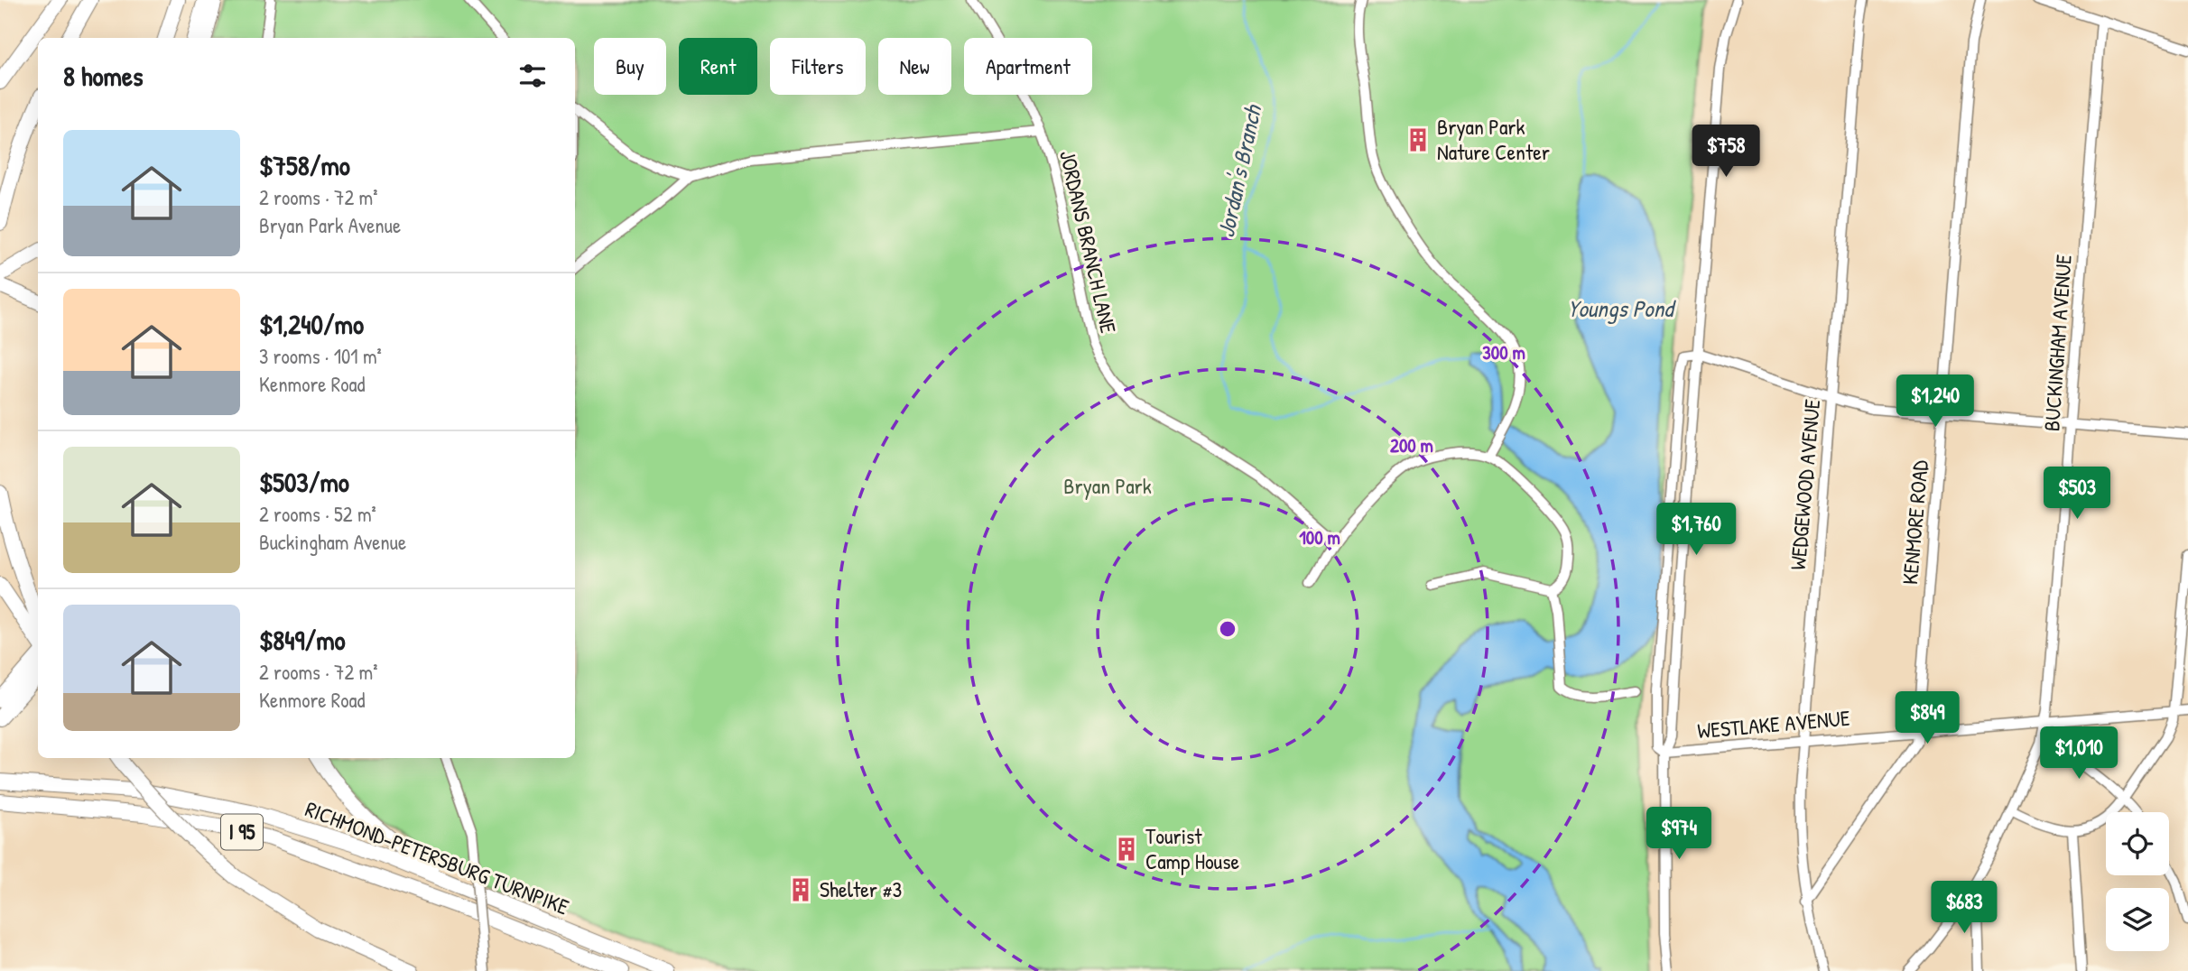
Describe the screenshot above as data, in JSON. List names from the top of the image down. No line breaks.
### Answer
{"streets":{"highway":["I 95","RICHMOND-PETERSBURG TURNPIKE"],"street":["JORDANS BRANCH LANE","BUCKINGHAM AVENUE","WEDGEWOOD AVENUE","KENMORE ROAD","WESTLAKE AVENUE"]},"crossings":[["BUCKINGHAM AVENUE","WESTLAKE AVENUE"],["WEDGEWOOD AVENUE","KENMORE ROAD"],["WEDGEWOOD AVENUE","WESTLAKE AVENUE"],["KENMORE ROAD","WESTLAKE AVENUE"]],"water":["Jordan's Branch","Youngs Pond"],"parks":["Bryan Park"],"places":{"building":["Bryan Park Nature Center","Tourist Camp House","Shelter #3"]},"page":{"chip":["Buy","Rent","Filters","New","Apartment"],"heading":"8 homes","list":[{"name":"$758/mo","note":"2 rooms · 72 m² · Bryan Park Avenue"},{"name":"$1,240/mo","note":"3 rooms · 101 m² · Kenmore Road"},{"name":"$503/mo","note":"2 rooms · 52 m² · Buckingham Avenue"},{"name":"$849/mo","note":"2 rooms · 72 m² · Kenmore Road"}],"price":["$758","$1,240","$503","$1,760","$849","$1,010","$974","$683"]},"rings":["300 m","200 m","100 m"]}
